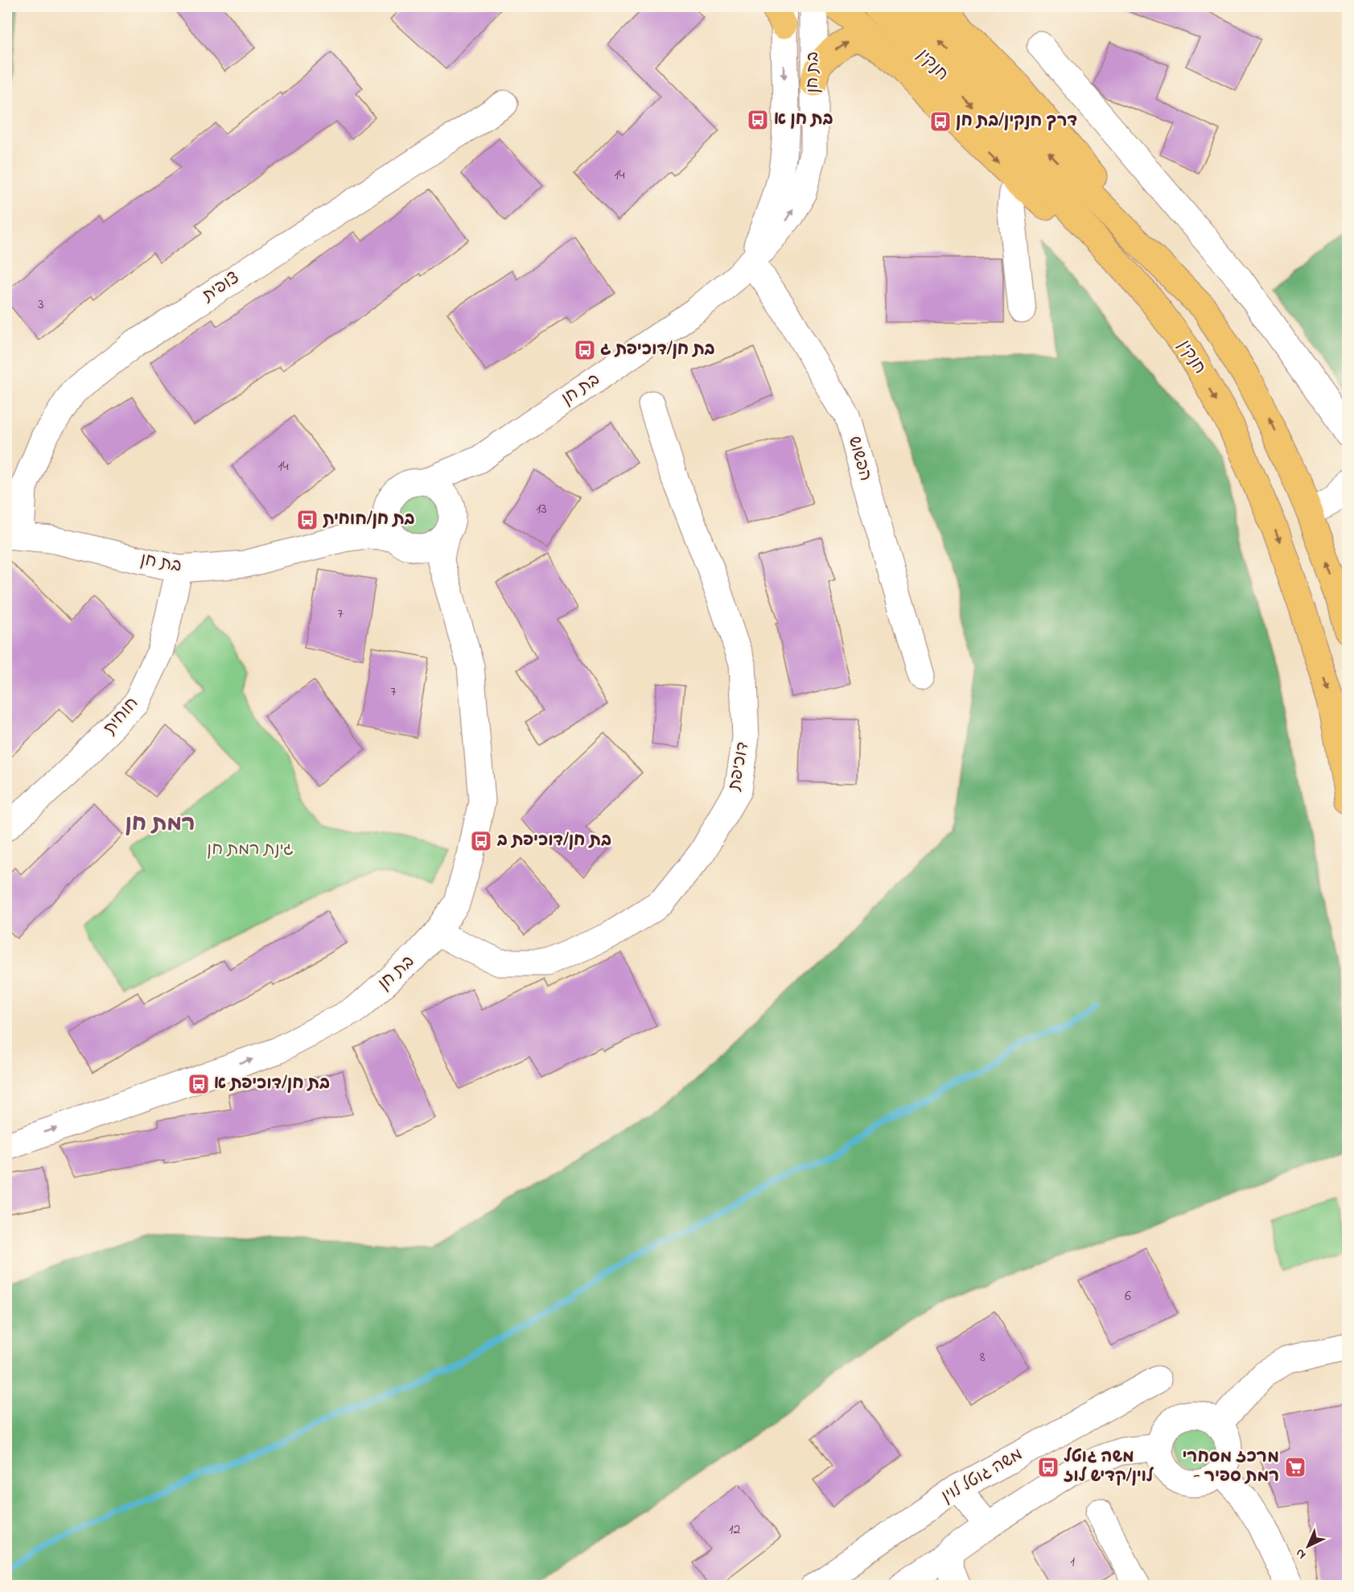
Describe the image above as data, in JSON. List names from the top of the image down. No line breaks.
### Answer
{"streets":{"main road":["חנקין"],"street":["בת חן","צופית","הפשוש","חוחית","דוכיפת","משה גוטל לוין"]},"crossings":[["בת חן","צופית"],["בת חן","הפשוש"],["בת חן","חוחית"],["בת חן","דוכיפת"]],"districts":["רמת חן"],"parks":["גינת רמת חן"],"places":{"bus stop":["בת חן א","דרך חנקין/בת חן","בת חן/דוכיפת ג","בת חן/חוחית","בת חן/דוכיפת ב","בת חן/דוכיפת א","משה גוטל לוין/קדיש לוז"],"supermarket":["מרכז מסחרי - רמת ספיר"]},"house_numbers":["14","3","14","13","7","7","6","8","12","1"],"north":"bottom left"}
